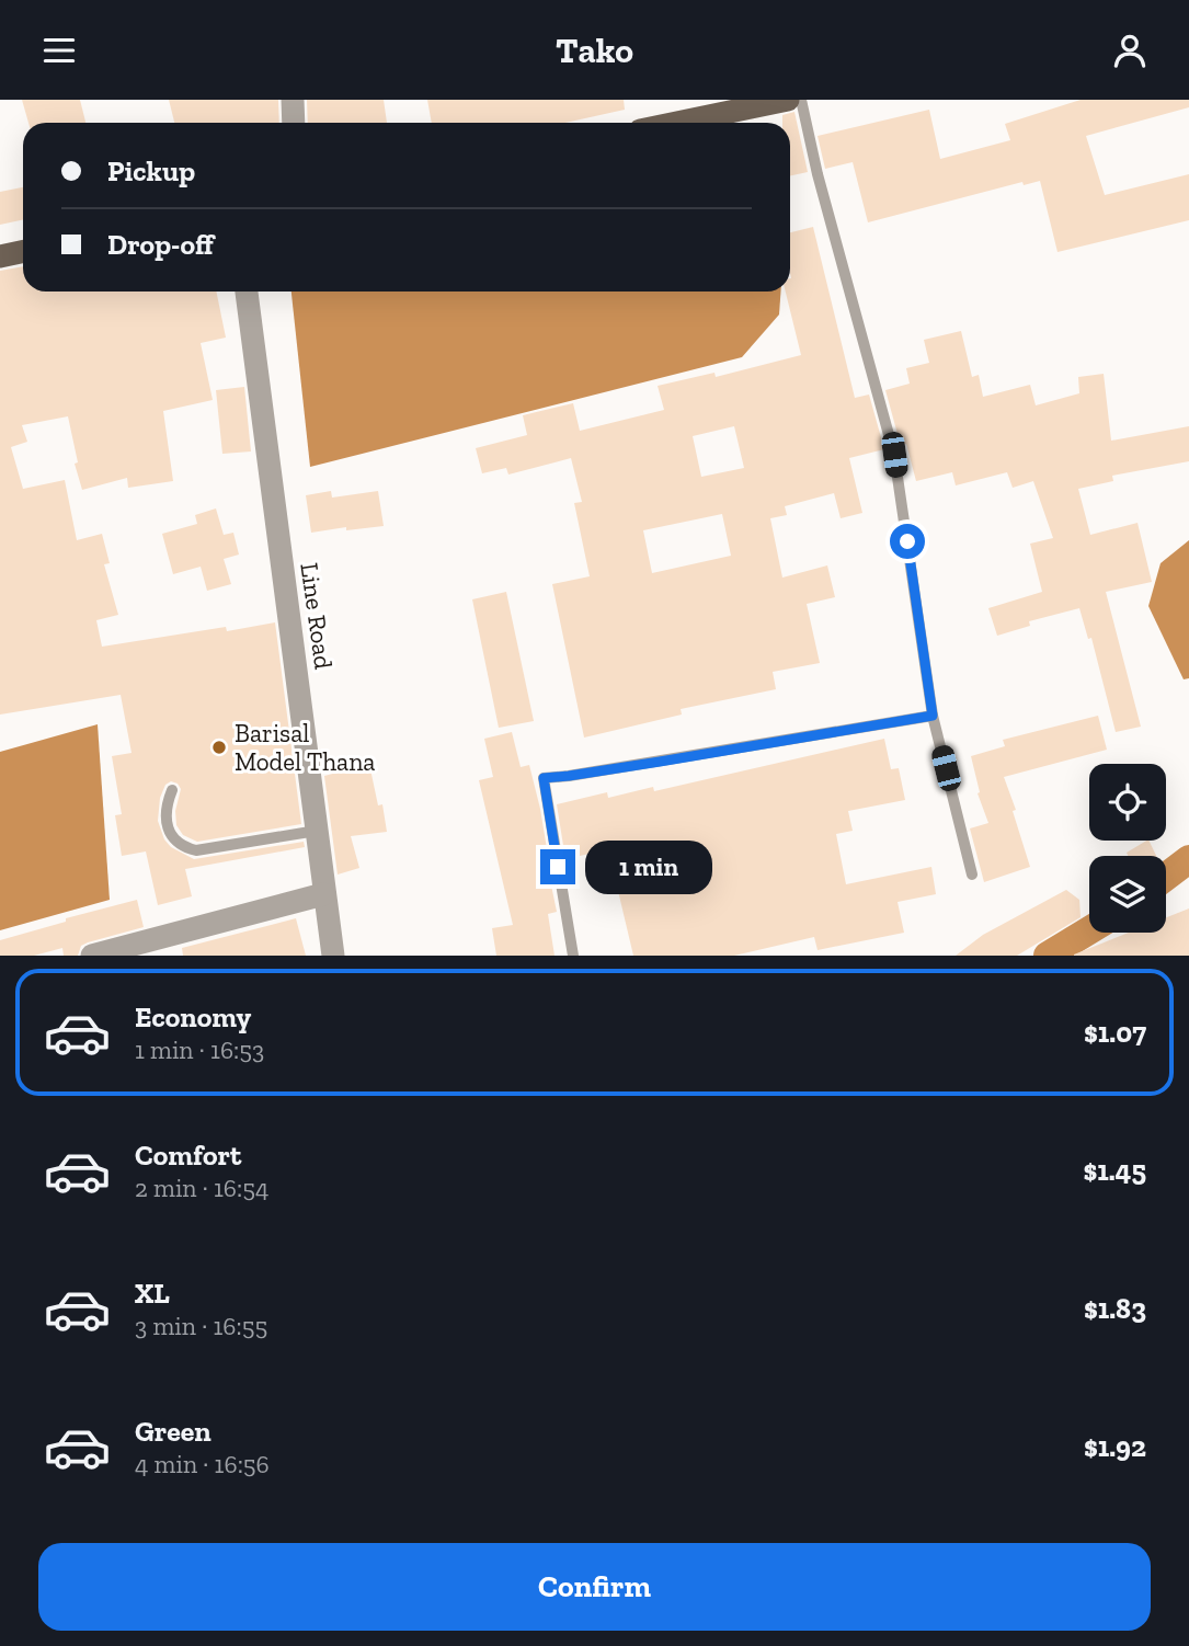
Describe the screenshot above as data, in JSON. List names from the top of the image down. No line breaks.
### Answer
{"streets":{"street":["Line Road"]},"places":["Barisal Model Thana"],"page":{"header":"Tako","banner":["Pickup","Drop-off"],"bubble":"1 min","list":[{"name":"Economy","note":"1 min · 16:53","value":"$1.07"},{"name":"Comfort","note":"2 min · 16:54","value":"$1.45"},{"name":"XL","note":"3 min · 16:55","value":"$1.83"},{"name":"Green","note":"4 min · 16:56","value":"$1.92"}],"buttons":"Confirm"}}
